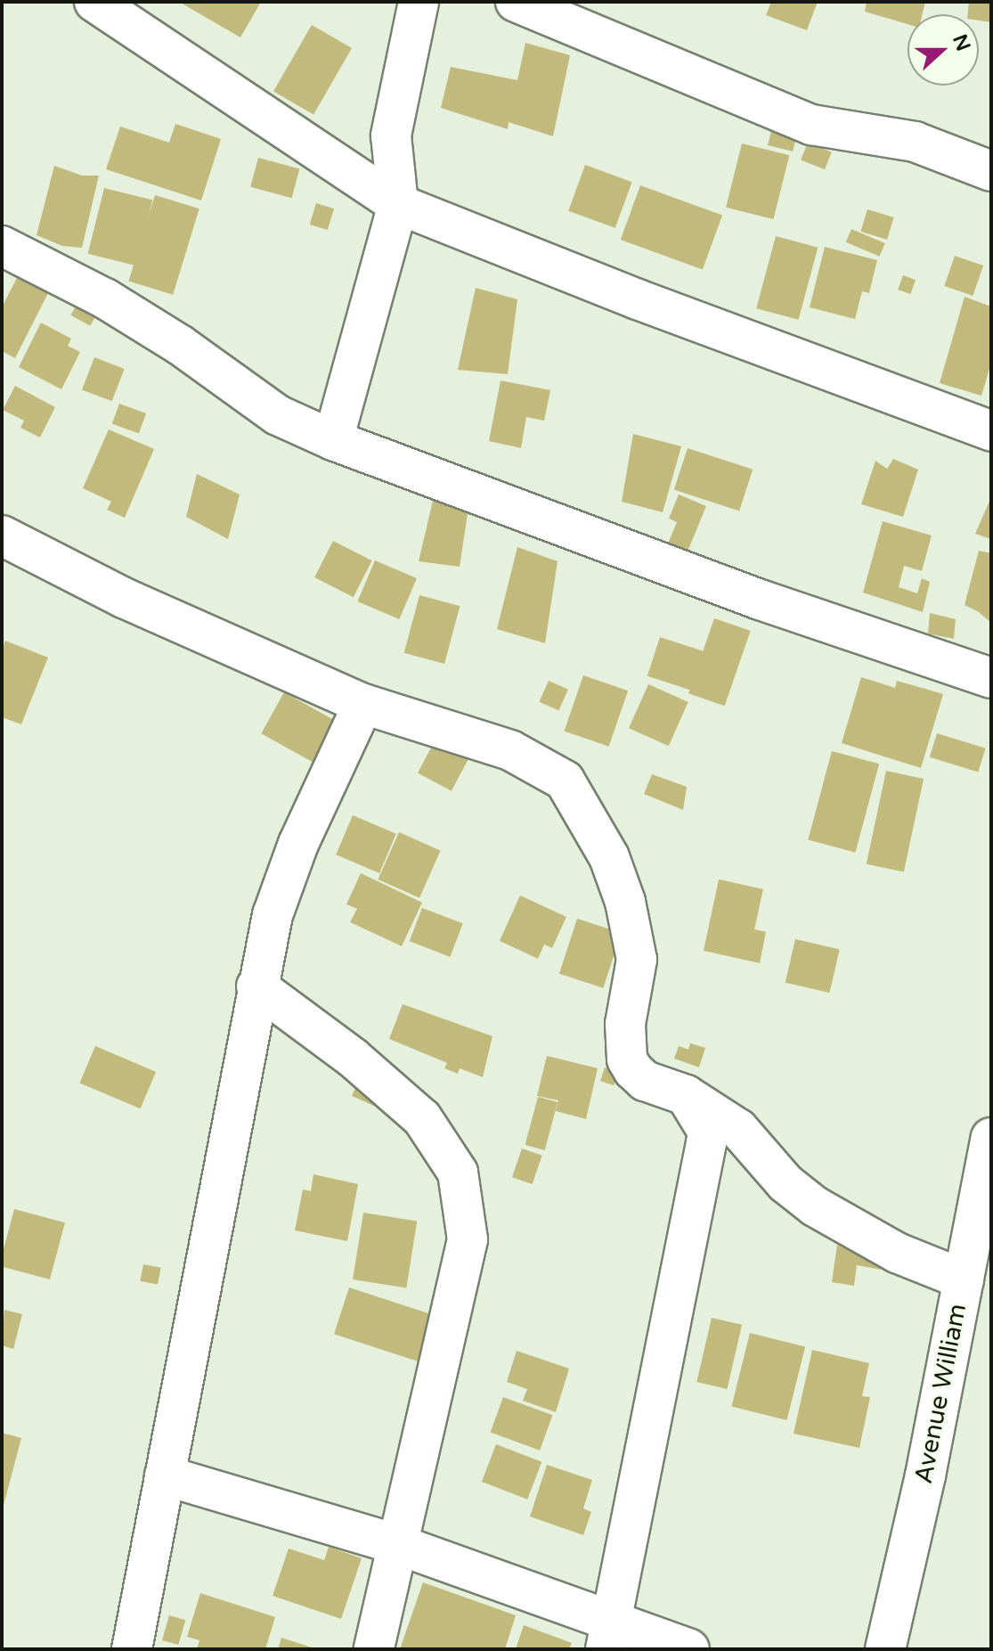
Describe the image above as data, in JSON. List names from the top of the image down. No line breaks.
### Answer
{"streets":{"street":["Avenue William"]},"north":"right"}
